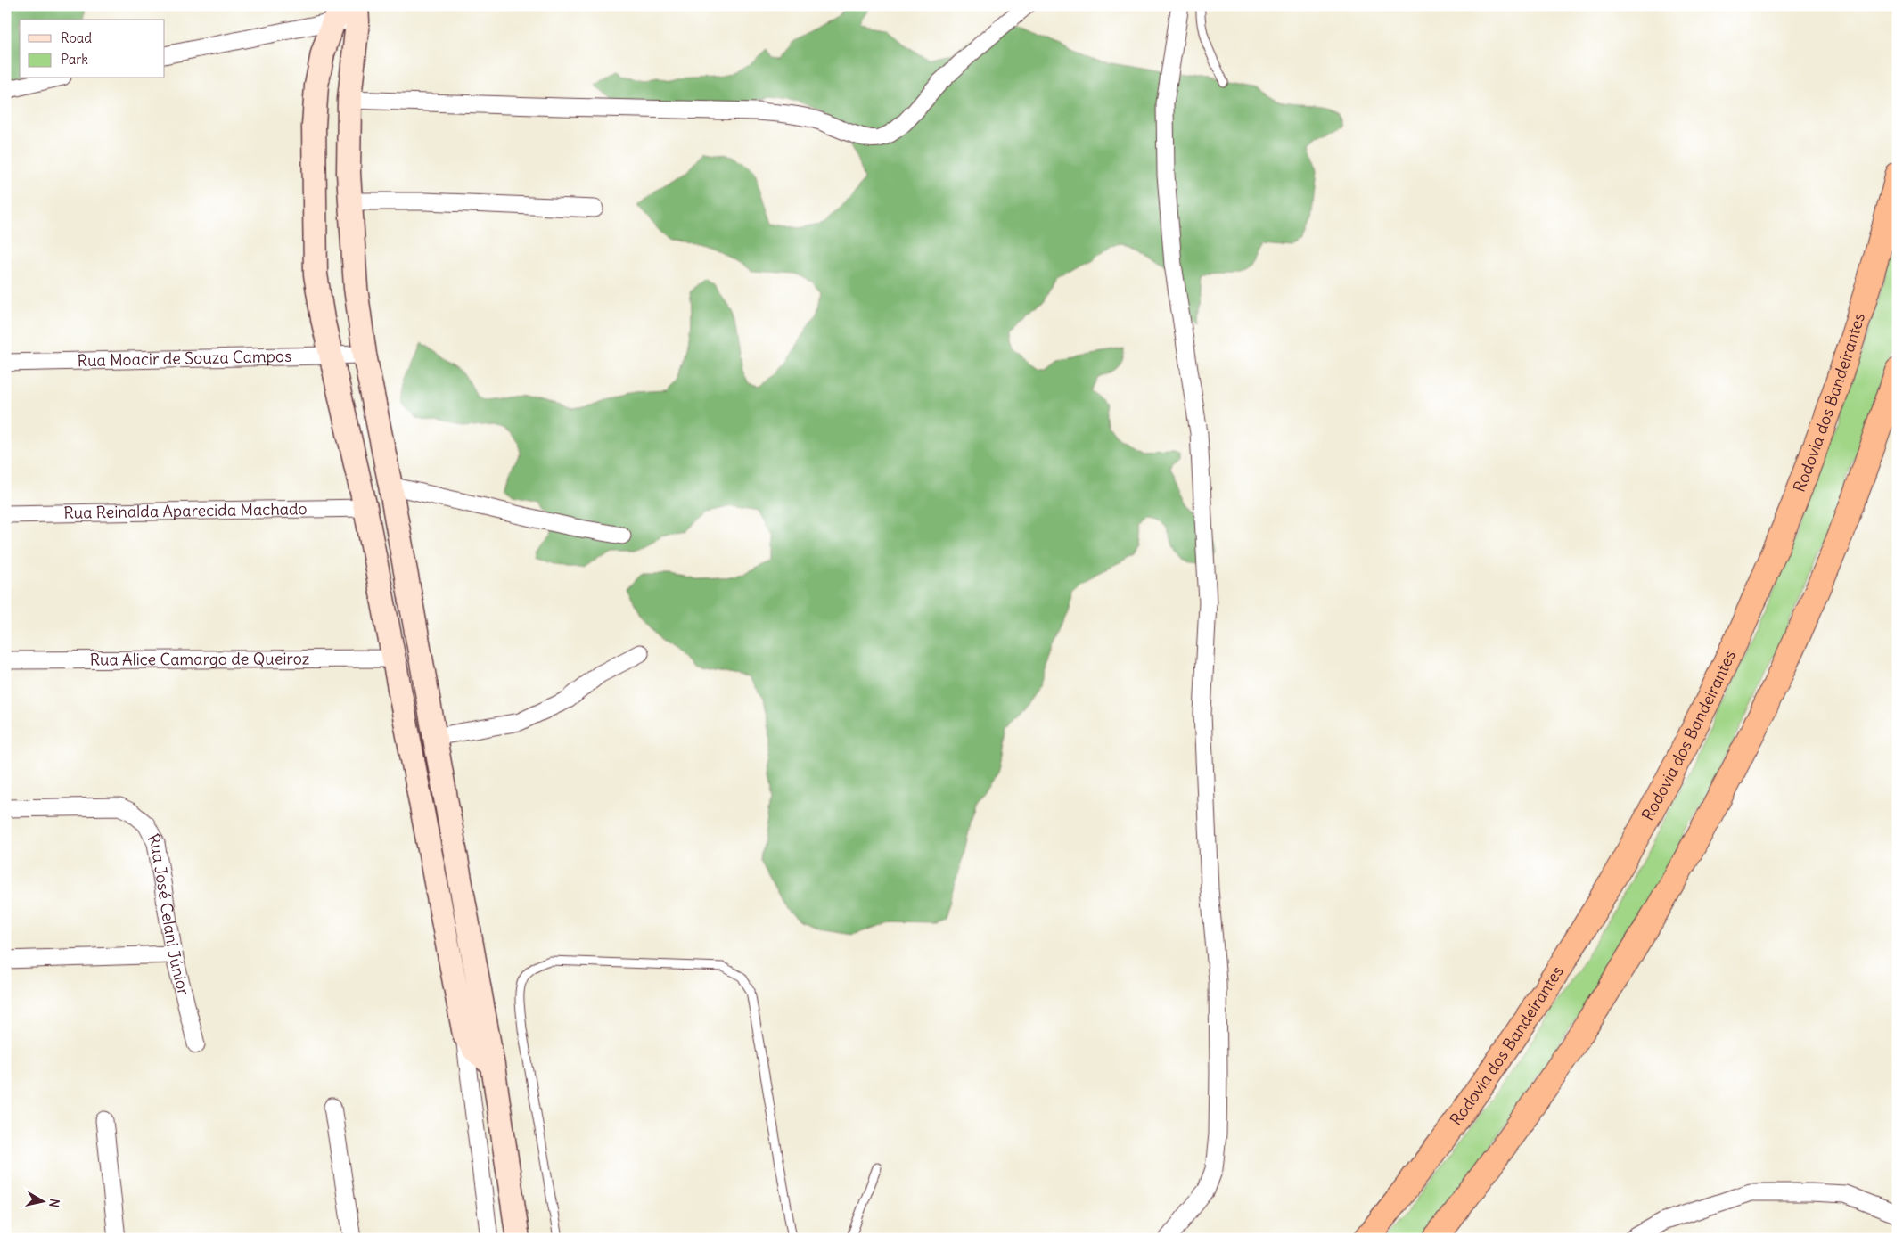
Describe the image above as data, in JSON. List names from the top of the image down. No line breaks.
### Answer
{"streets":{"highway":["Rodovia dos Bandeirantes"],"street":["Rua Moacir de Souza Campos","Rua Reinalda Aparecida Machado","Rua Alice Camargo de Queiroz","Rua José Celani Júnior"]},"legend":["Road","Park"],"north":"right"}
